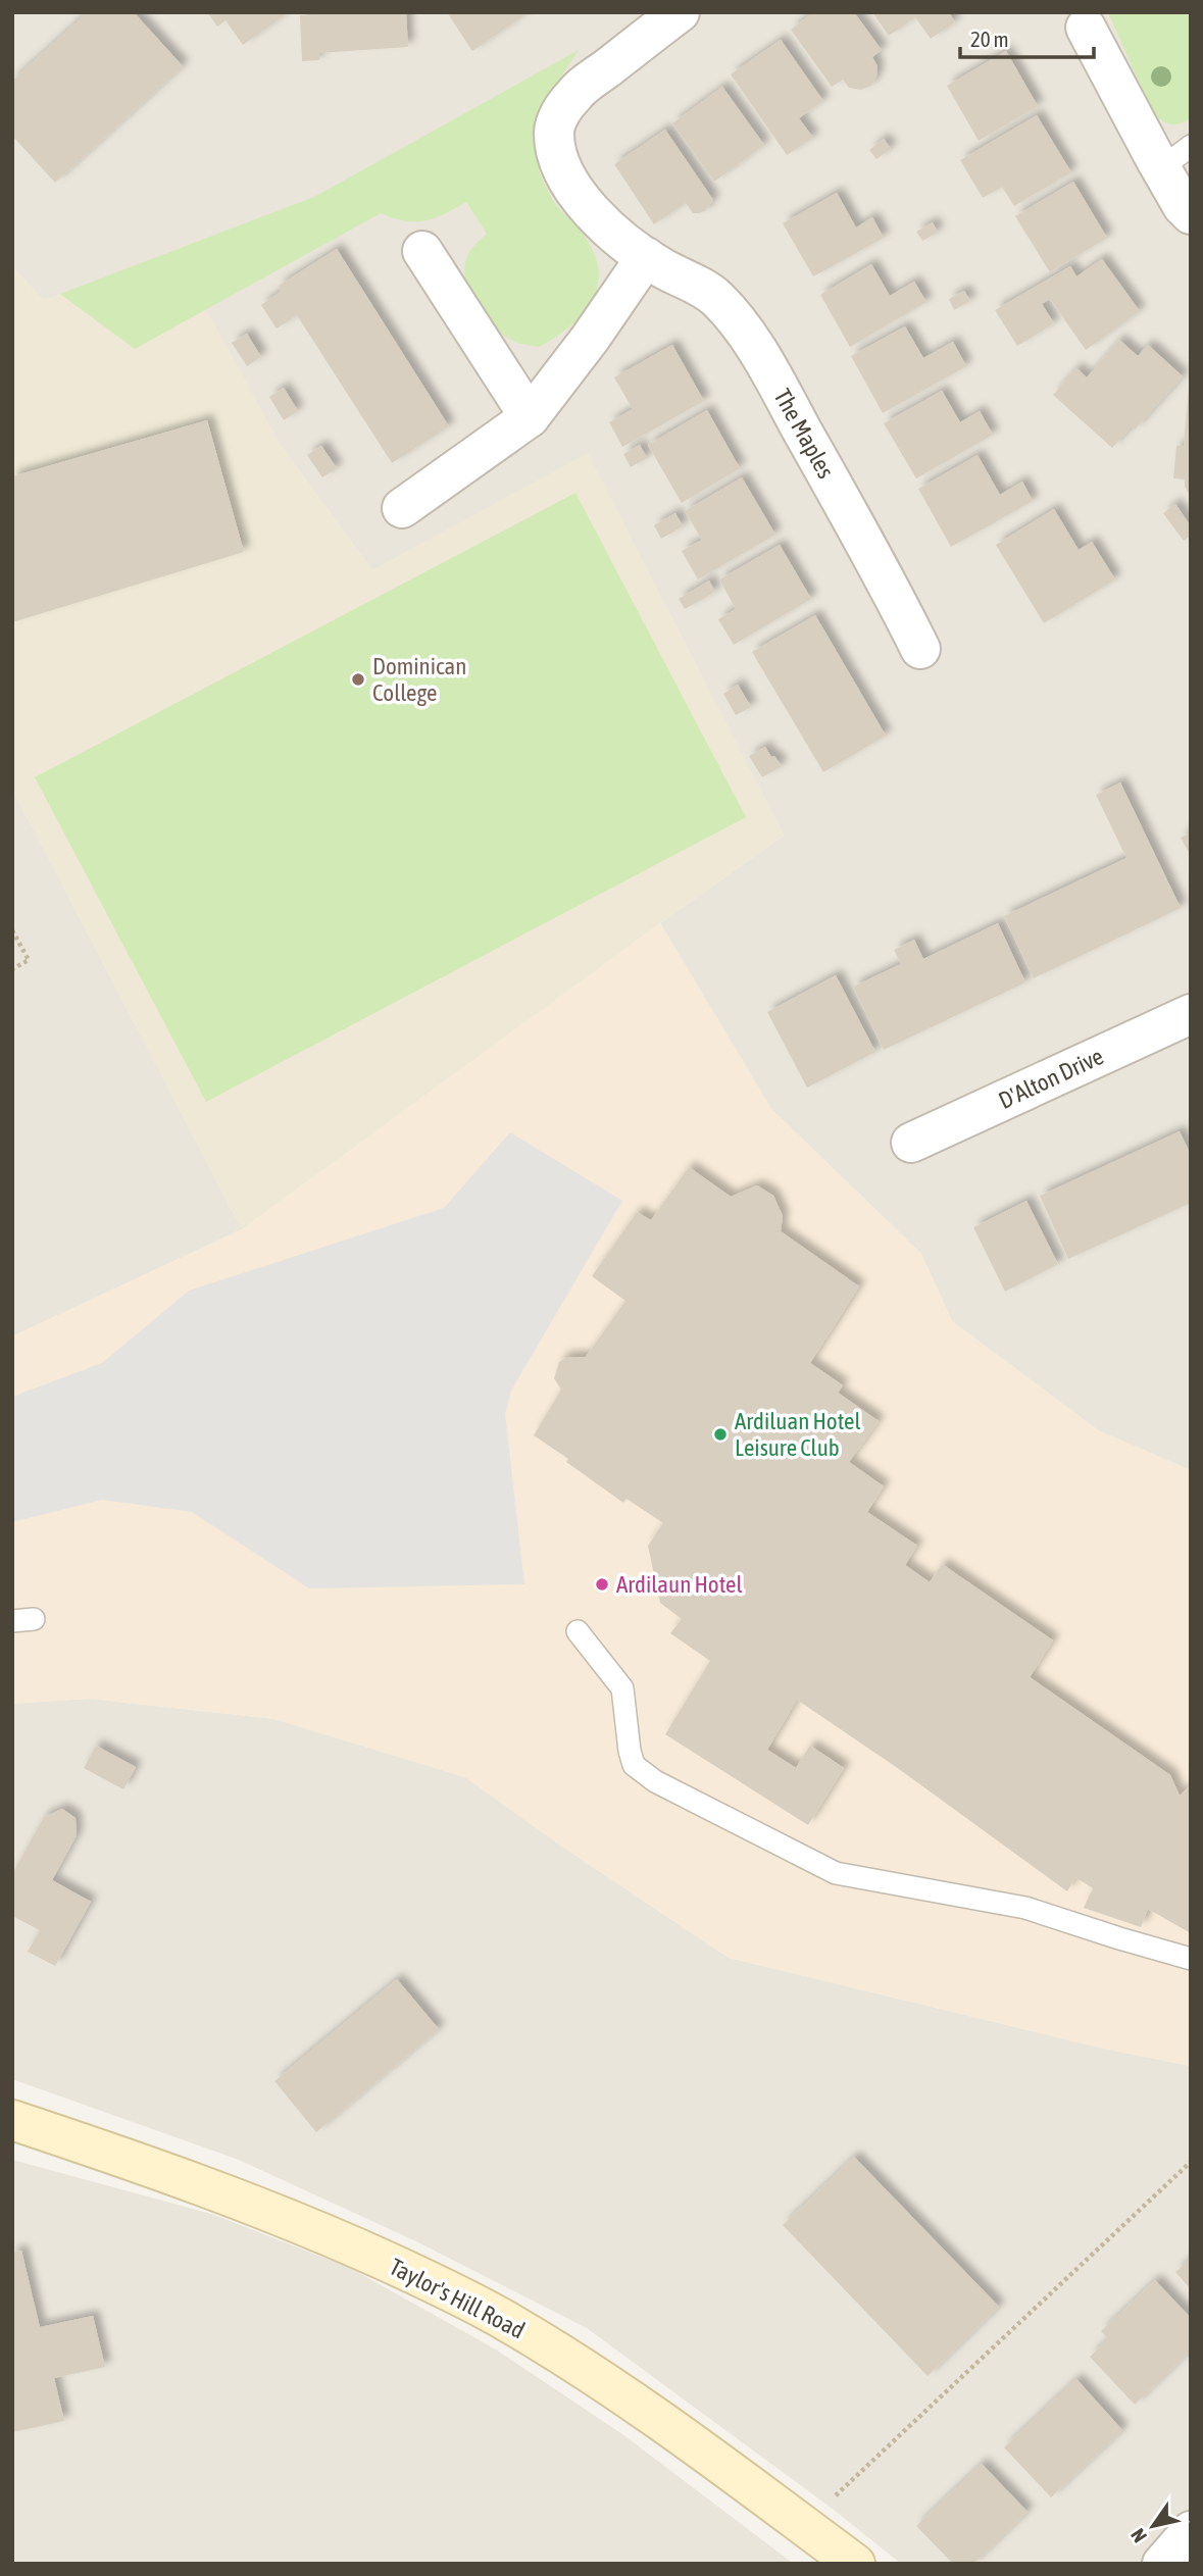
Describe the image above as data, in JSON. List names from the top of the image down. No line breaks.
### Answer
{"streets":{"main road":["Taylor's Hill Road"],"street":["The Maples","D'Alton Drive"]},"places":["Dominican College","Ardiluan Hotel Leisure Club","Ardilaun Hotel"],"scale_bar":"20 m","north":"bottom left"}
